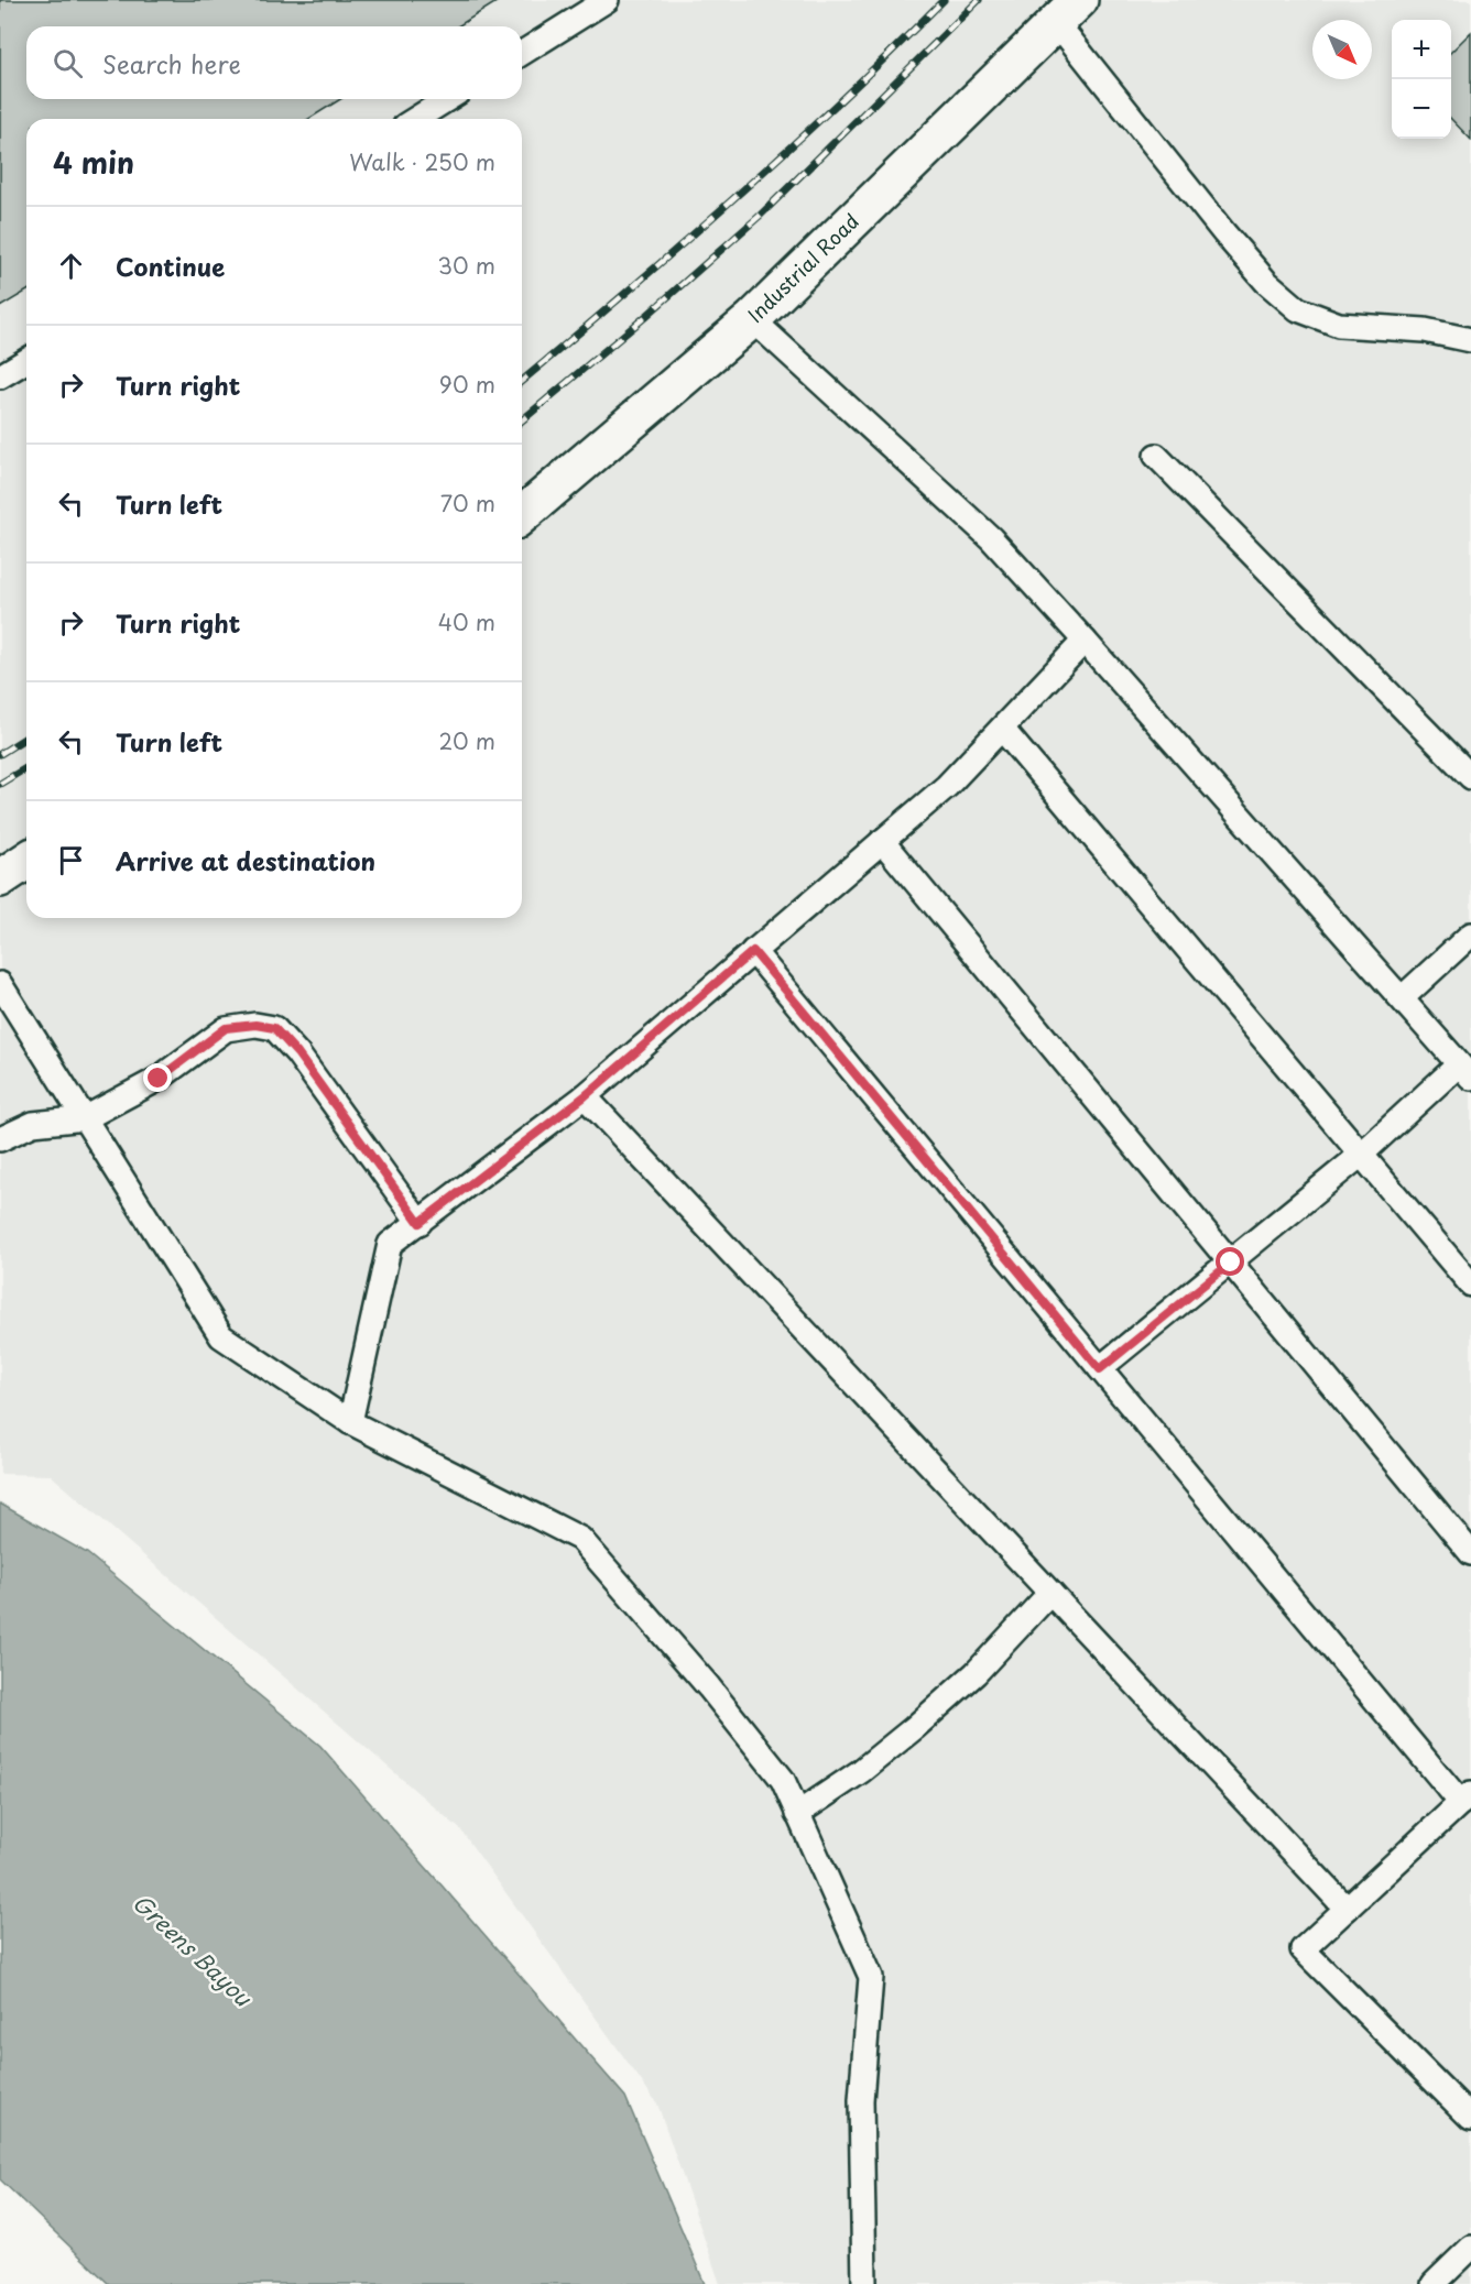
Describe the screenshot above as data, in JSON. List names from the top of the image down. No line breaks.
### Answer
{"streets":{"street":["Industrial Road"]},"water":["Greens Bayou"],"north":"bottom right","page":{"map_buttons":["+","−"],"search":"Search here","heading":["4 min","Walk · 250 m"],"list":[["Continue","30 m"],["Turn right","90 m"],["Turn left","70 m"],["Turn right","40 m"],["Turn left","20 m"],"Arrive at destination"]}}
